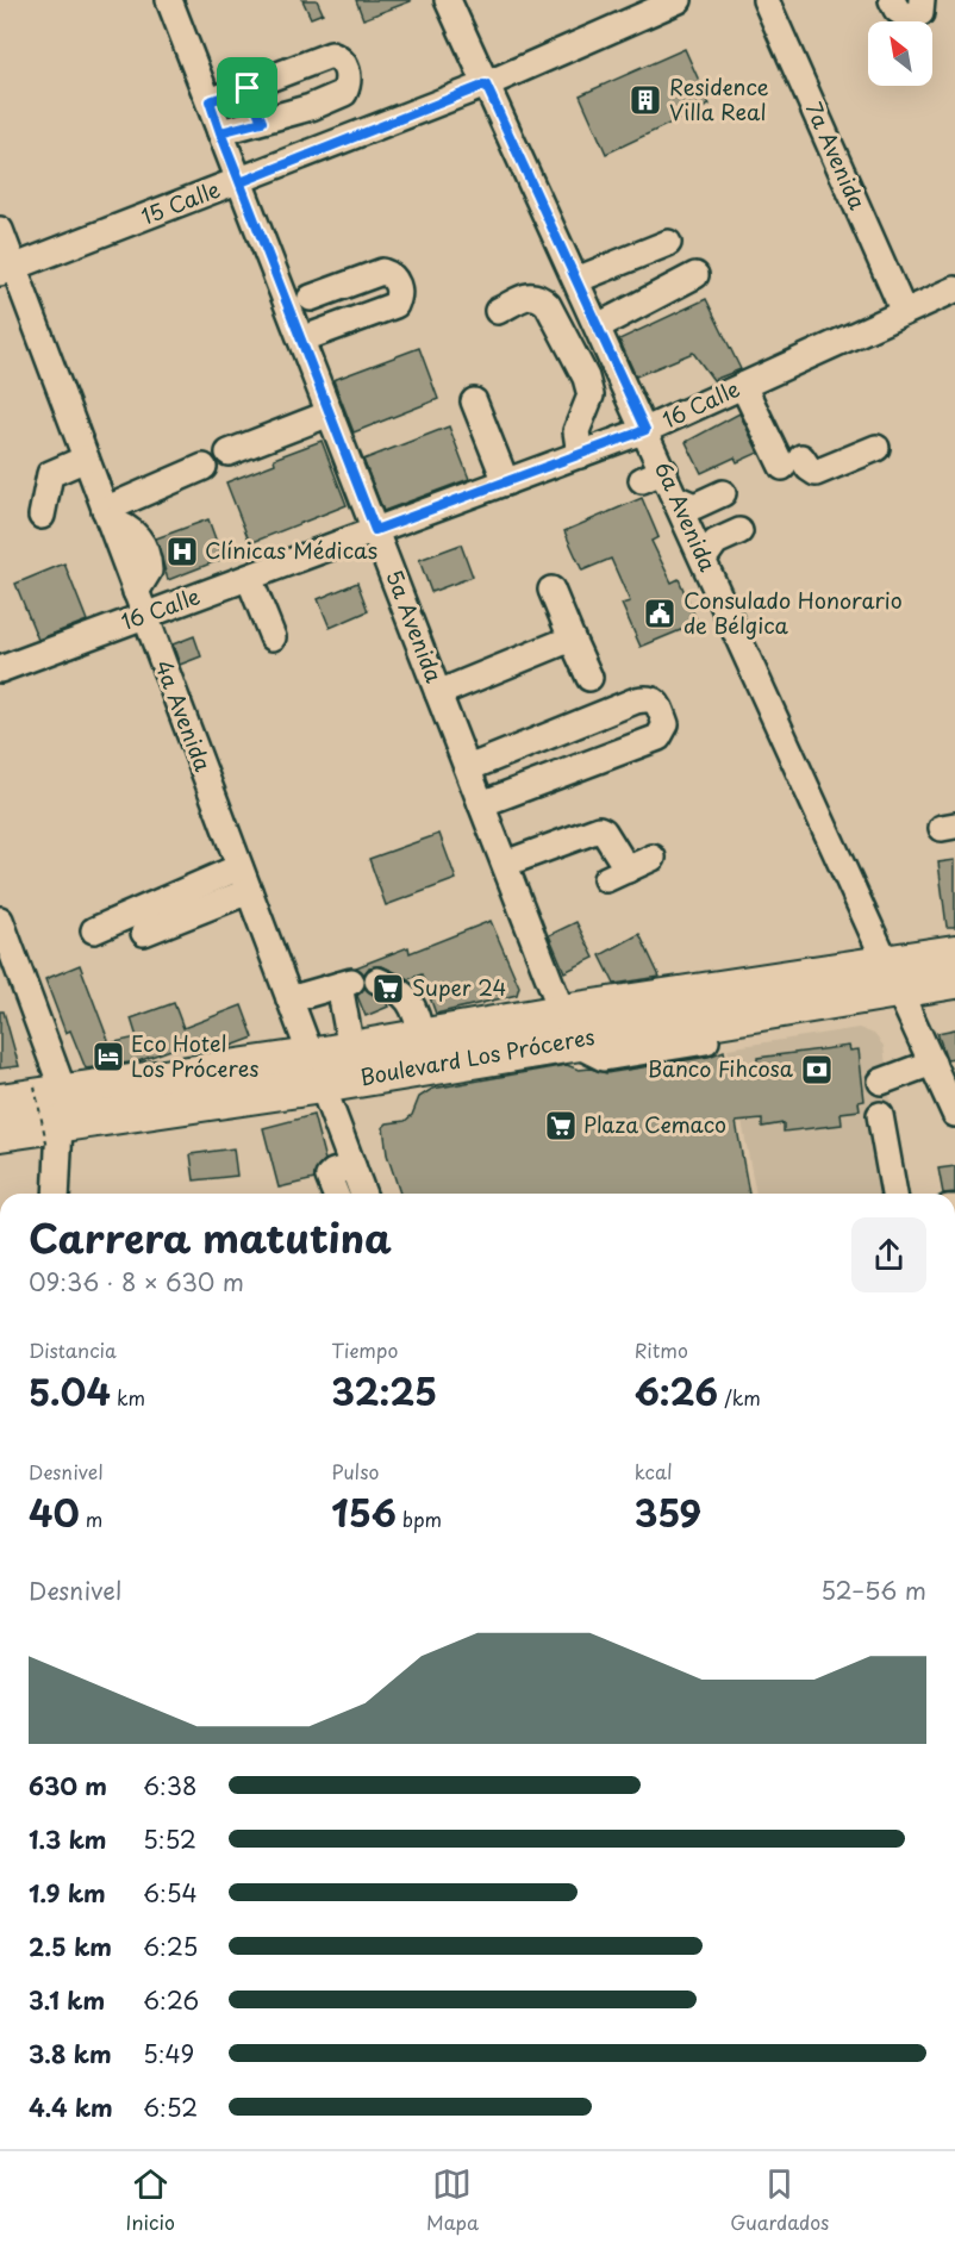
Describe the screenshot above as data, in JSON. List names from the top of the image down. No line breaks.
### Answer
{"streets":{"highway":["Boulevard Los Próceres"],"street":["7a Avenida","15 Calle","16 Calle","6a Avenida","5a Avenida","4a Avenida"]},"crossings":[["7a Avenida","16 Calle"],["15 Calle","6a Avenida"],["15 Calle","5a Avenida"],["15 Calle","4a Avenida"],["16 Calle","6a Avenida"],["16 Calle","5a Avenida"],["16 Calle","4a Avenida"],["6a Avenida","Boulevard Los Próceres"],["5a Avenida","Boulevard Los Próceres"],["4a Avenida","Boulevard Los Próceres"]],"places":{"building":["Residence Villa Real"],"hospital":["Clínicas Médicas"],"public building":["Consulado Honorario de Bélgica"],"supermarket":["Super 24","Plaza Cemaco"],"hotel":["Eco Hotel Los Próceres"],"bank":["Banco Fihcosa"]},"north":"top left","page":{"heading":["Carrera matutina","09:36 · 8 × 630 m"],"stats":[["Distancia","5.04 km"],["Tiempo","32:25"],["Ritmo","6:26 /km"],["Desnivel","40 m"],["Pulso","156 bpm"],["kcal","359"]],"chart":["Desnivel","52–56 m"],"list":[{"name":"630 m","note":"6:38"},{"name":"1.3 km","note":"5:52"},{"name":"1.9 km","note":"6:54"},{"name":"2.5 km","note":"6:25"},{"name":"3.1 km","note":"6:26"},{"name":"3.8 km","note":"5:49"},{"name":"4.4 km","note":"6:52"}],"tabs":["Inicio","Mapa","Guardados"]}}
